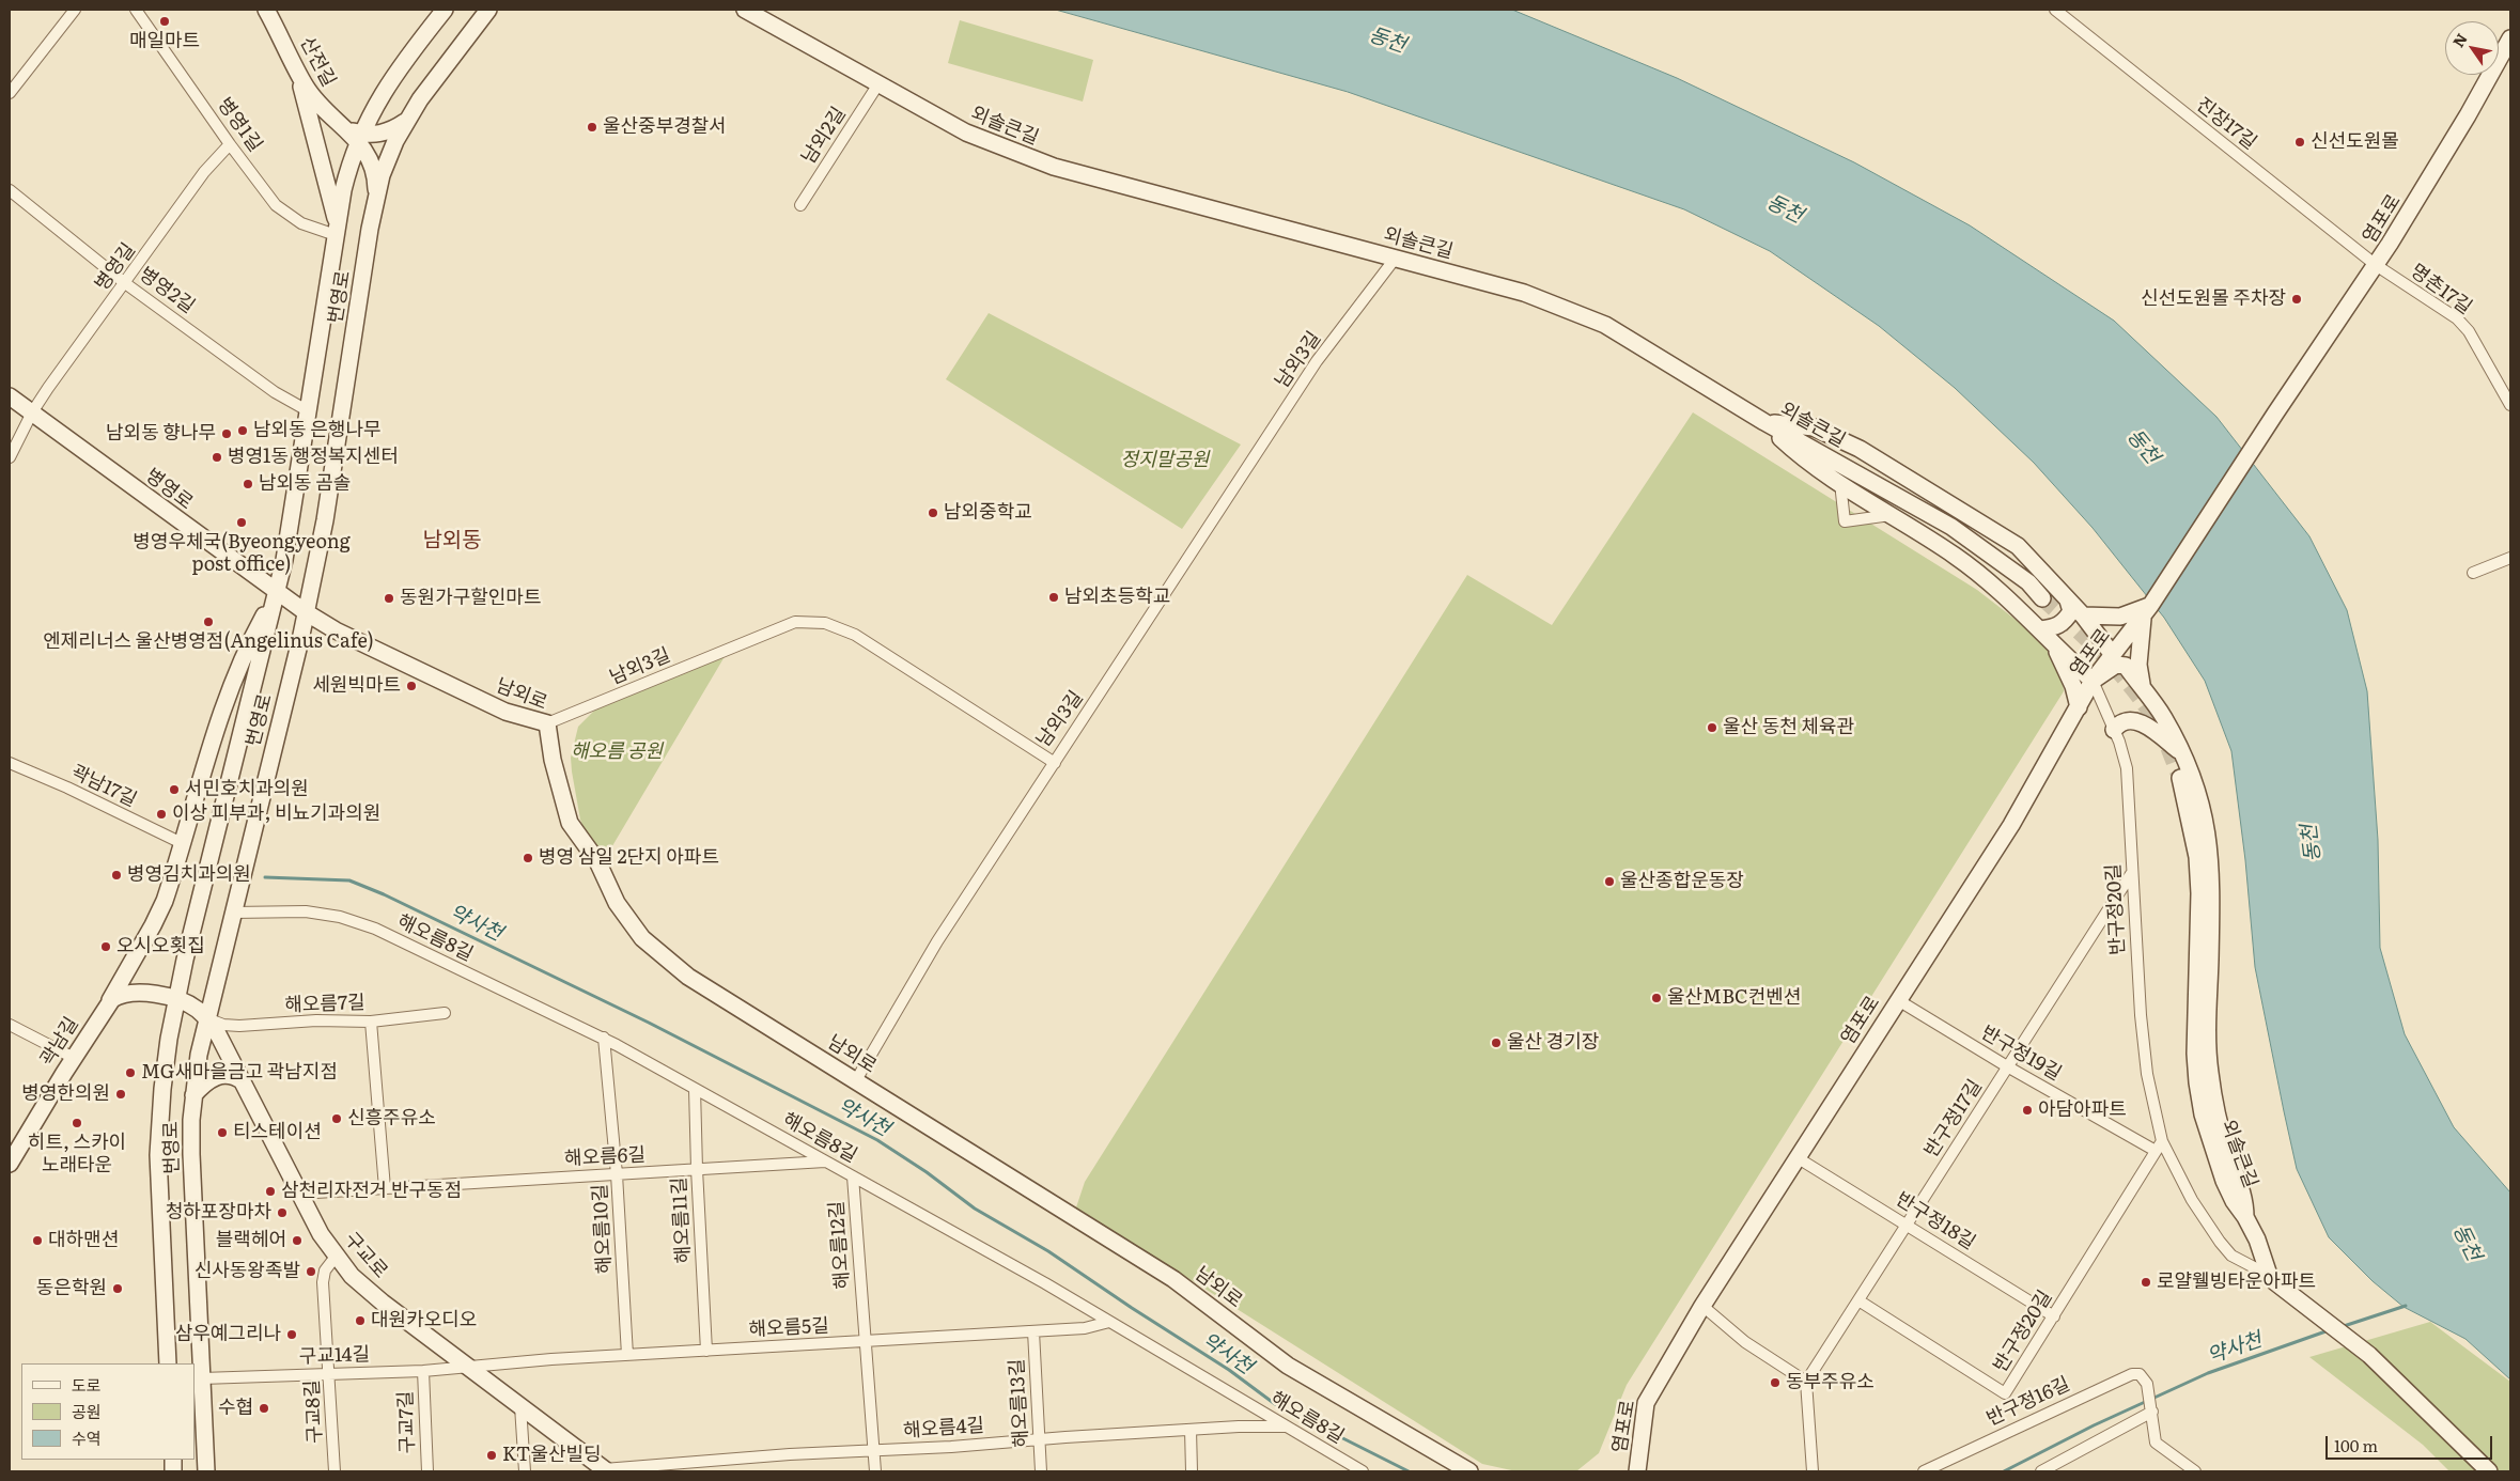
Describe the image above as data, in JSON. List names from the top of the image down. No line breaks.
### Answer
{"streets":{"main road":["산전길","외솔큰길","염포로","번영로","병영로","남외로","곽남길","구교로"],"street":["진장17길","병영1길","남외2길","병영길","명촌17길","병영2길","남외3길","곽남17길","반구정20길","해오름8길","해오름7길","반구정19길","반구정17길","해오름6길","해오름11길","반구정18길","해오름10길","해오름12길","해오름5길","구교14길","반구정16길","해오름13길","구교8길","구교7길","해오름4길"]},"crossings":[["산전길","번영로"],["진장17길","염포로"],["진장17길","명촌17길"],["병영1길","병영길"],["병영1길","번영로"],["외솔큰길","남외2길"],["외솔큰길","남외3길"],["염포로","명촌17길"],["염포로","반구정20길"],["염포로","반구정19길"],["염포로","반구정18길"],["병영길","병영2길"],["병영길","병영로"],["병영2길","번영로"],["번영로","병영로"],["번영로","남외로"],["번영로","해오름8길"],["번영로","해오름7길"],["번영로","곽남길"],["번영로","구교로"],["번영로","구교14길"],["남외3길","남외로"],["병영로","남외로"],["반구정20길","반구정19길"],["반구정20길","반구정17길"],["반구정20길","반구정18길"],["해오름8길","해오름6길"],["해오름8길","해오름11길"],["해오름8길","해오름10길"],["해오름8길","해오름12길"],["해오름8길","해오름5길"],["해오름8길","해오름4길"],["해오름7길","구교로"],["곽남길","구교로"],["반구정19길","반구정17길"],["반구정17길","반구정18길"],["해오름6길","해오름11길"],["해오름6길","해오름10길"],["해오름6길","구교로"],["해오름11길","해오름5길"],["해오름10길","해오름5길"],["해오름12길","해오름5길"],["해오름12길","해오름4길"],["구교로","해오름5길"],["구교로","구교14길"],["구교로","구교8길"],["구교로","해오름4길"],["해오름5길","구교14길"],["해오름5길","해오름13길"],["구교14길","구교8길"],["구교14길","구교7길"],["해오름13길","해오름4길"]],"districts":["남외동"],"water":["동천","약사천"],"parks":["정지말공원","해오름 공원"],"places":["매일마트","울산중부경찰서","신선도원몰","신선도원몰 주차장","남외동 은행나무","남외동 향나무","병영1동 행정복지센터","남외동 곰솔","남외중학교","병영우체국(Byeongyeong post office)","남외초등학교","동원가구할인마트","엔제리너스 울산병영점(Angelinus Cafe)","세원빅마트","울산 동천 체육관","서민호치과의원","이상 피부과, 비뇨기과의원","병영 삼일 2단지 아파트","병영김치과의원","울산종합운동장","오시오횟집","울산MBC컨벤션","울산 경기장","MG새마을금고 곽남지점","병영한의원","아담아파트","신흥주유소","히트, 스카이 노래타운","티스테이션","삼천리자전거 반구동점","청하포장마차","대하맨션","블랙헤어","신사동왕족발","로얄웰빙타운아파트","동은학원","대원카오디오","삼우예그리나","동부주유소","수협","KT울산빌딩"],"legend":["도로","공원","수역"],"scale_bar":"100 m","north":"top left"}
